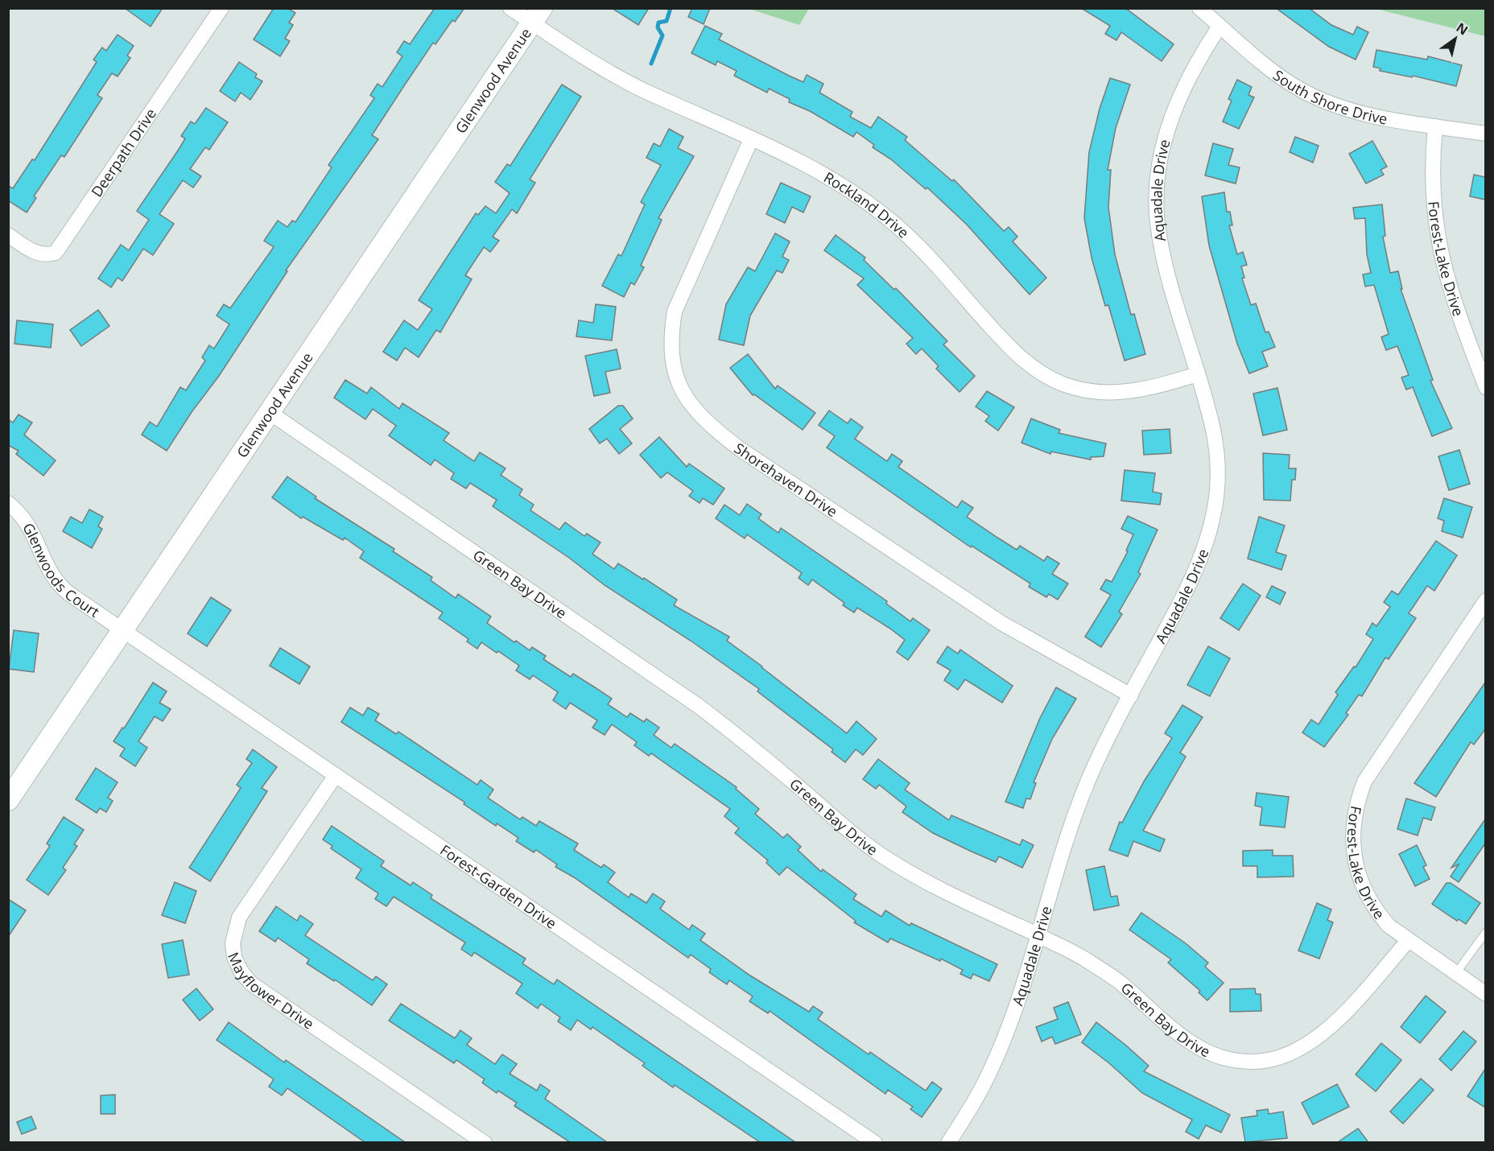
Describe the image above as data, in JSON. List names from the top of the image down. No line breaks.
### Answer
{"streets":{"street":["Glenwood Avenue","South Shore Drive","Deerpath Drive","Aquadale Drive","Rockland Drive","Forest-Lake Drive","Shorehaven Drive","Glenwoods Court","Green Bay Drive","Forest-Garden Drive","Mayflower Drive"]},"crossings":[["Glenwood Avenue","Rockland Drive"],["Glenwood Avenue","Glenwoods Court"],["Glenwood Avenue","Green Bay Drive"],["Glenwood Avenue","Forest-Garden Drive"],["South Shore Drive","Aquadale Drive"],["South Shore Drive","Forest-Lake Drive"],["Aquadale Drive","Rockland Drive"],["Aquadale Drive","Shorehaven Drive"],["Aquadale Drive","Green Bay Drive"],["Rockland Drive","Shorehaven Drive"],["Forest-Lake Drive","Green Bay Drive"],["Glenwoods Court","Forest-Garden Drive"],["Forest-Garden Drive","Mayflower Drive"]],"north":"top right"}
